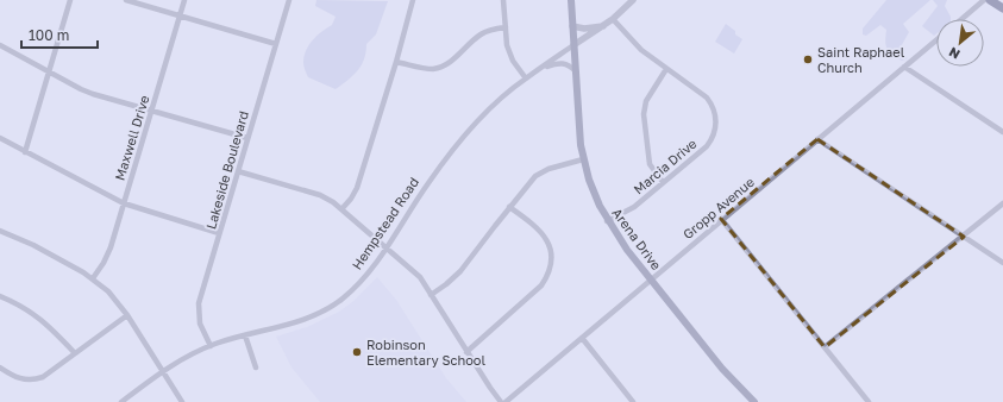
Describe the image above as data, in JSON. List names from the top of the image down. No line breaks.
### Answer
{"streets":{"main road":["Arena Drive"],"street":["Maxwell Drive","Marcia Drive","Lakeside Boulevard","Gropp Avenue","Hempstead Road"]},"crossings":[["Marcia Drive","Hempstead Road"],["Marcia Drive","Arena Drive"],["Lakeside Boulevard","Hempstead Road"],["Gropp Avenue","Arena Drive"],["Hempstead Road","Arena Drive"]],"places":["Saint Raphael Church","Robinson Elementary School"],"scale_bar":"100 m","north":"bottom left"}
